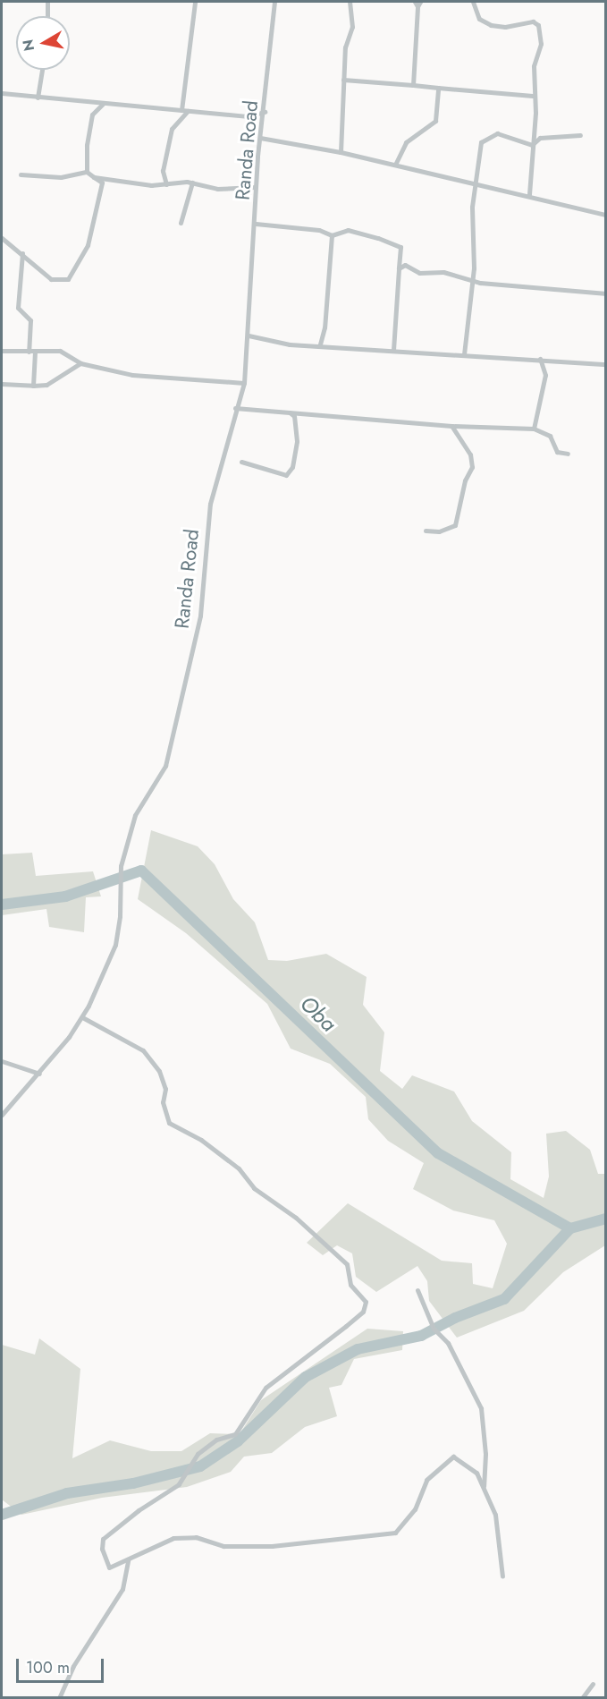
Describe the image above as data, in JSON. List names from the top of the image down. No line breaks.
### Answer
{"streets":{"street":["Randa Road"]},"water":["Oba"],"scale_bar":"100 m","north":"left"}
